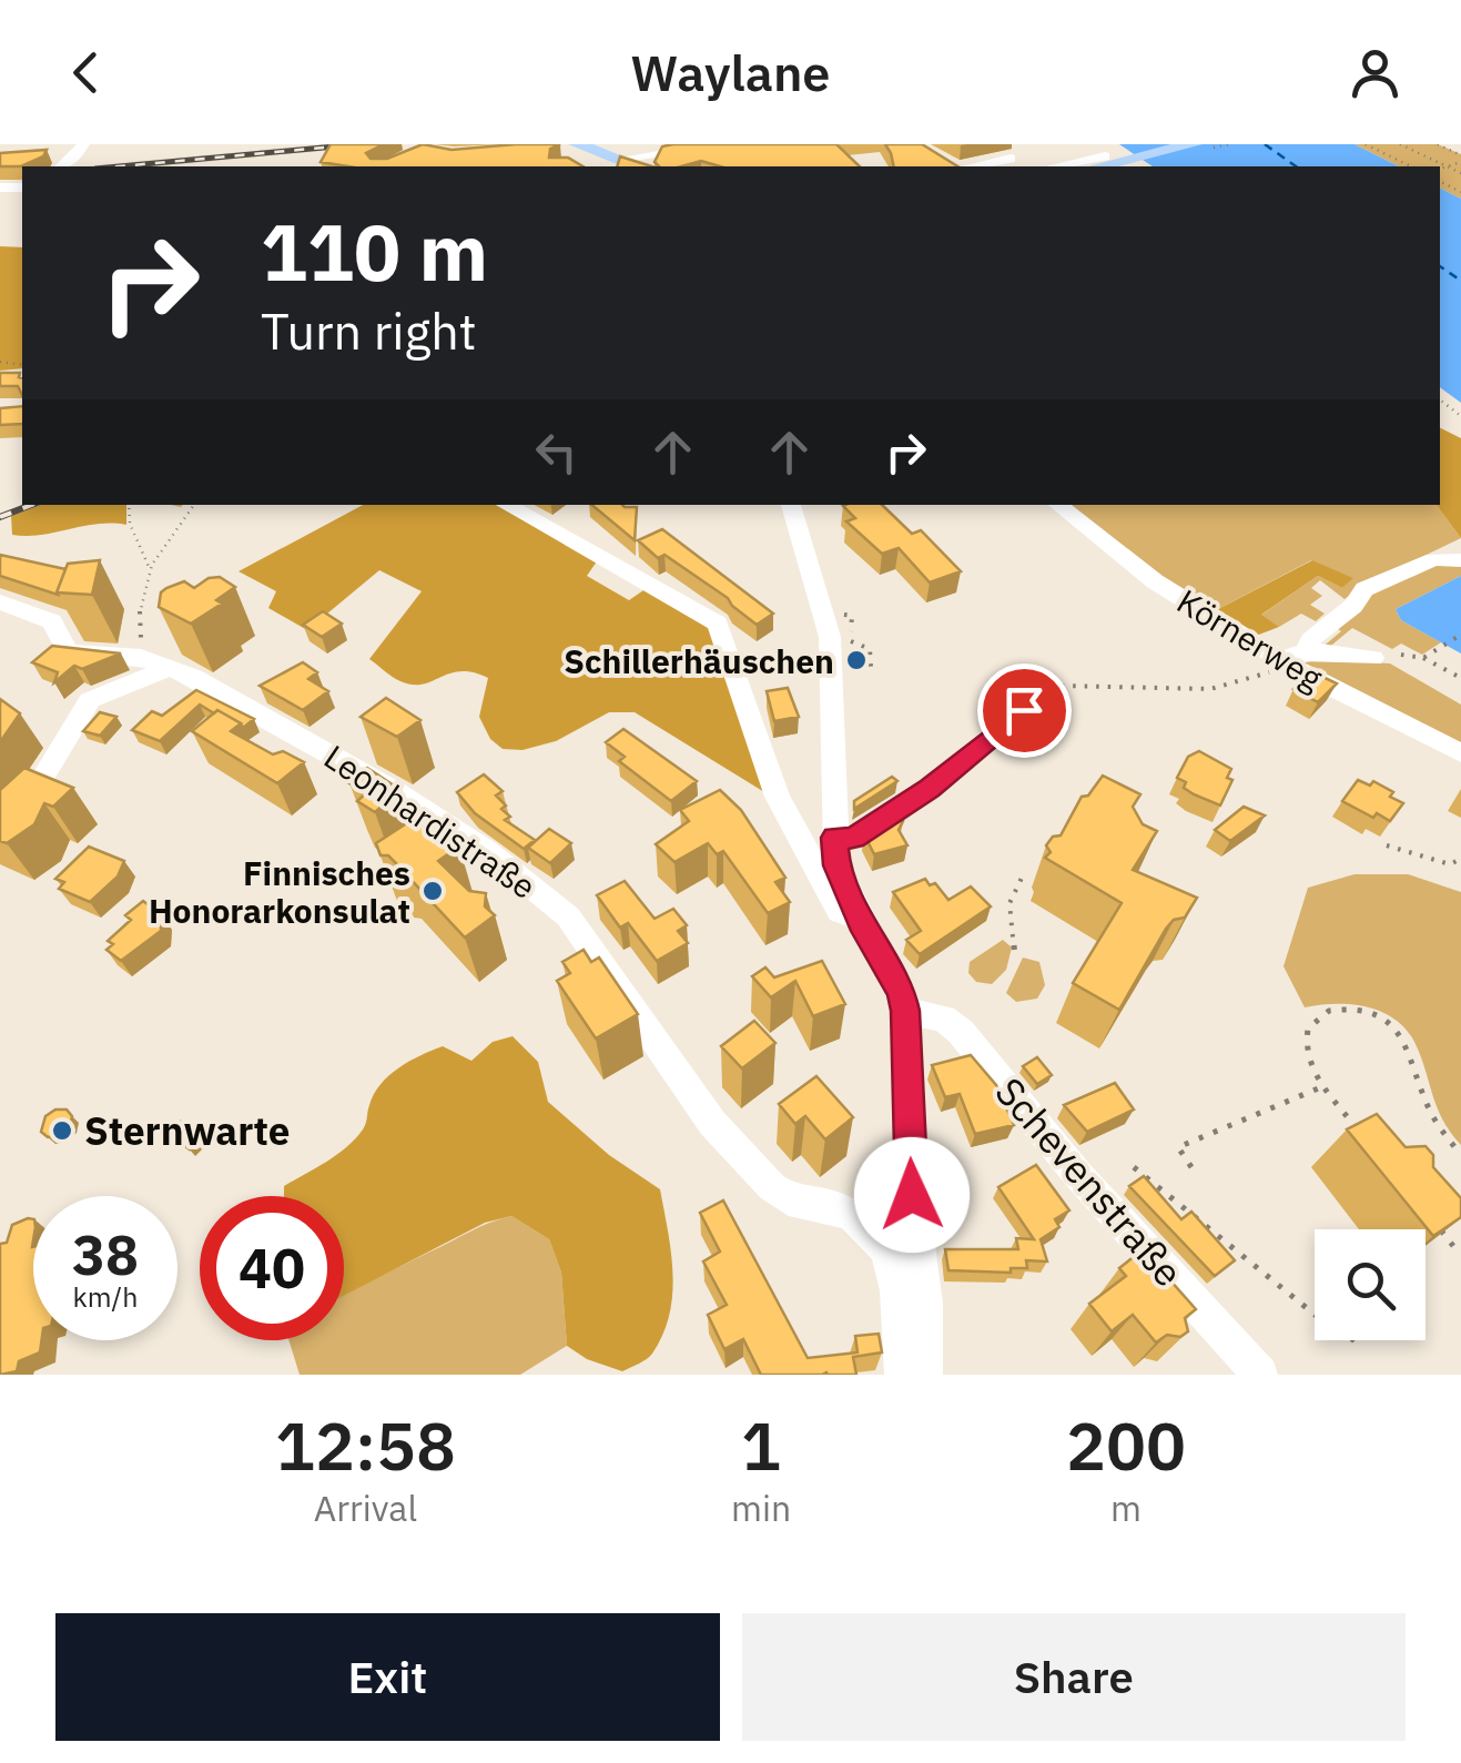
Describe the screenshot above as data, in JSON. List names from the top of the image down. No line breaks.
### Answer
{"streets":{"street":["Körnerweg","Leonhardistraße","Schevenstraße"]},"places":["Schillerhäuschen","Finnisches Honorarkonsulat","Sternwarte"],"page":{"header":"Waylane","turn":["110 m","Turn right"],"speed":"38 km/h","limit":"40","eta":["12:58","Arrival","1","min","200","m"],"buttons":["Exit","Share"]}}
